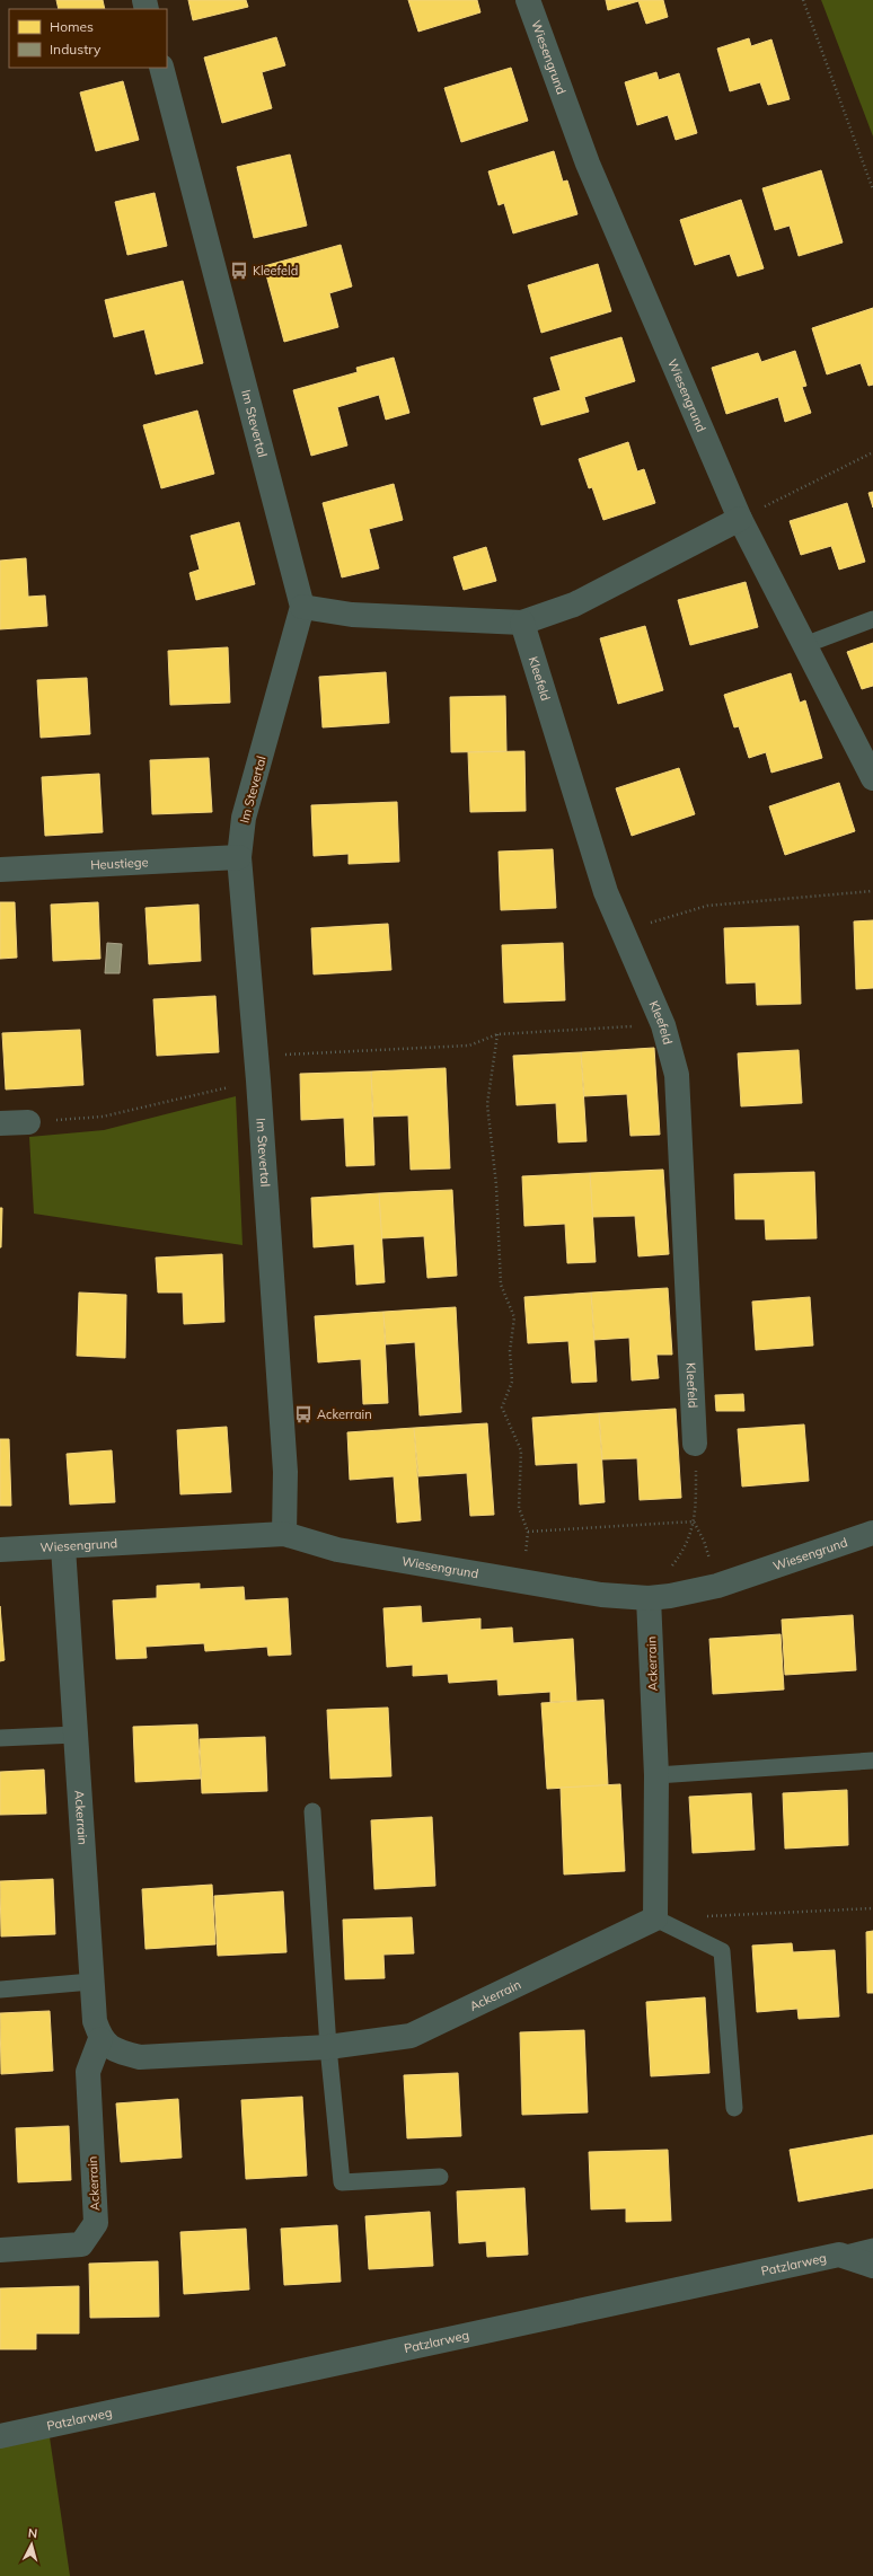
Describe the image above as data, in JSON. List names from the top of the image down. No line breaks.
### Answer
{"streets":{"street":["Wiesengrund","Im Stevertal","Kleefeld","Heustiege","Ackerrain","Patzlarweg"]},"crossings":[["Wiesengrund","Im Stevertal"],["Wiesengrund","Ackerrain"],["Im Stevertal","Heustiege"]],"places":{"bus stop":["Kleefeld","Ackerrain"]},"legend":["Homes","Industry"],"north":"top"}
